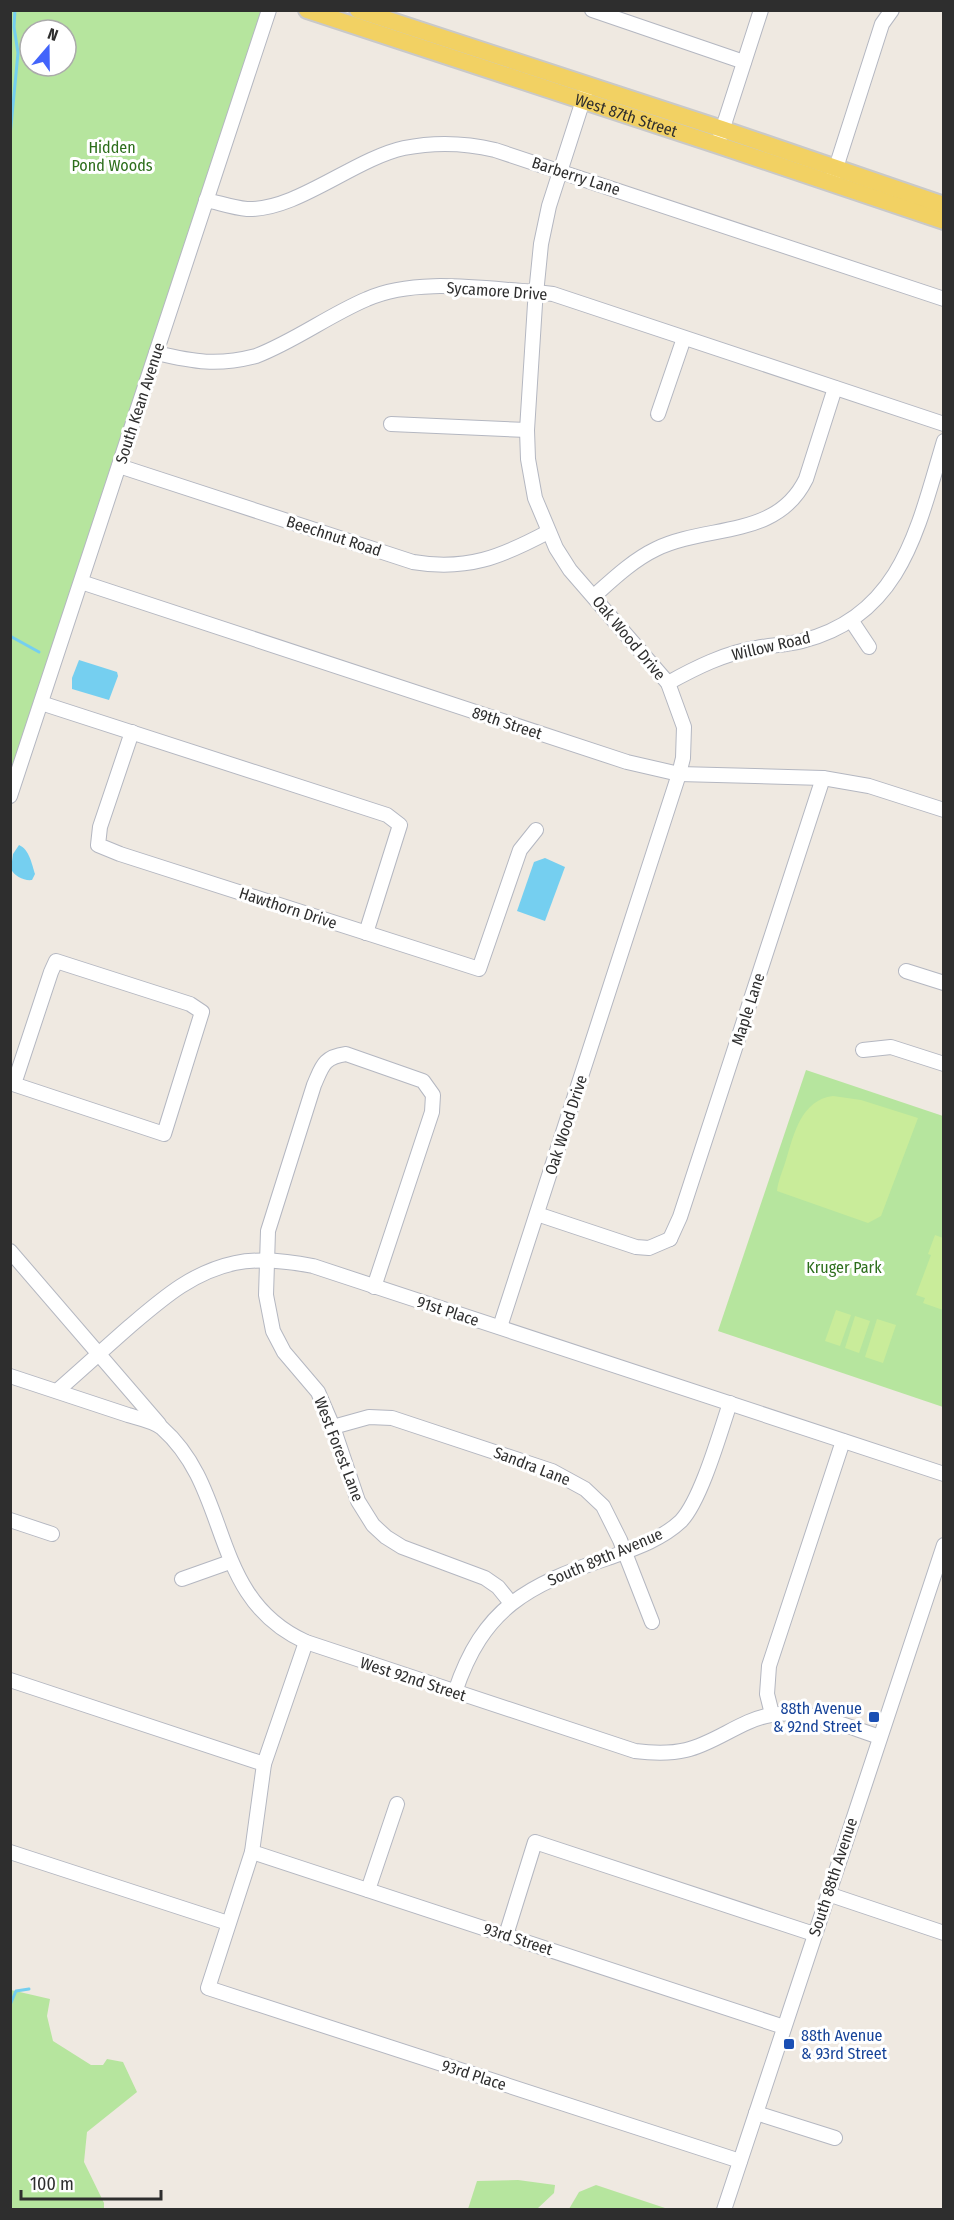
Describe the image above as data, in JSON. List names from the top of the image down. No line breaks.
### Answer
{"streets":{"main road":["West 87th Street"],"street":["Barberry Lane","Sycamore Drive","South Kean Avenue","Beechnut Road","Oak Wood Drive","Willow Road","89th Street","Hawthorn Drive","Maple Lane","91st Place","West Forest Lane","Sandra Lane","South 89th Avenue","West 92nd Street","South 88th Avenue","93rd Street","93rd Place"]},"crossings":[["West 87th Street","Oak Wood Drive"],["Barberry Lane","South Kean Avenue"],["Barberry Lane","Oak Wood Drive"],["Sycamore Drive","South Kean Avenue"],["Sycamore Drive","Oak Wood Drive"],["South Kean Avenue","Beechnut Road"],["South Kean Avenue","89th Street"],["Beechnut Road","Oak Wood Drive"],["Oak Wood Drive","Willow Road"],["Oak Wood Drive","89th Street"],["Oak Wood Drive","Maple Lane"],["Oak Wood Drive","91st Place"],["89th Street","Maple Lane"],["91st Place","West Forest Lane"],["91st Place","South 89th Avenue"],["91st Place","West 92nd Street"],["West Forest Lane","Sandra Lane"],["West Forest Lane","South 89th Avenue"],["Sandra Lane","South 89th Avenue"],["South 89th Avenue","West 92nd Street"],["West 92nd Street","South 88th Avenue"],["South 88th Avenue","93rd Street"],["South 88th Avenue","93rd Place"]],"parks":["Hidden Pond Woods","Kruger Park"],"places":{"transit":["88th Avenue & 92nd Street","88th Avenue & 93rd Street"]},"scale_bar":"100 m","north":"top"}
